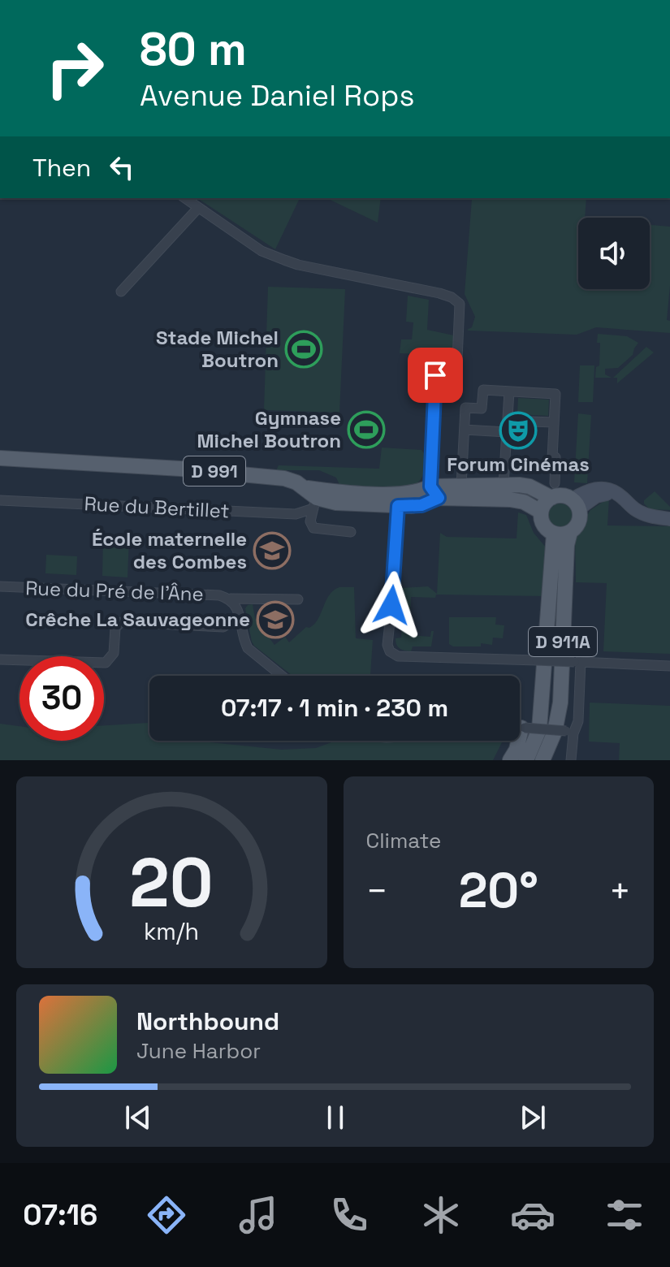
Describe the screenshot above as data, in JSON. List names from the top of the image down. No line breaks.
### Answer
{"streets":{"main road":["D 991","D 911A"],"street":["Rue du Bertillet","Rue du Pré de l'Âne"]},"crossings":[["D 991","Rue du Bertillet"],["D 991","D 911A"]],"places":{"sports":["Stade Michel Boutron","Gymnase Michel Boutron"],"theatre":["Forum Cinémas"],"school or university":["École maternelle des Combes","Crêche La Sauvageonne"]},"page":{"turn":["80 m","Avenue Daniel Rops"],"then":"Then","limit":"30","trip":"07:17 · 1 min · 230 m","tile":"Climate","heat":["−","20°","+"],"song":["Northbound","June Harbor"],"tabs":"07:16","gauge":["20","km/h"]}}
